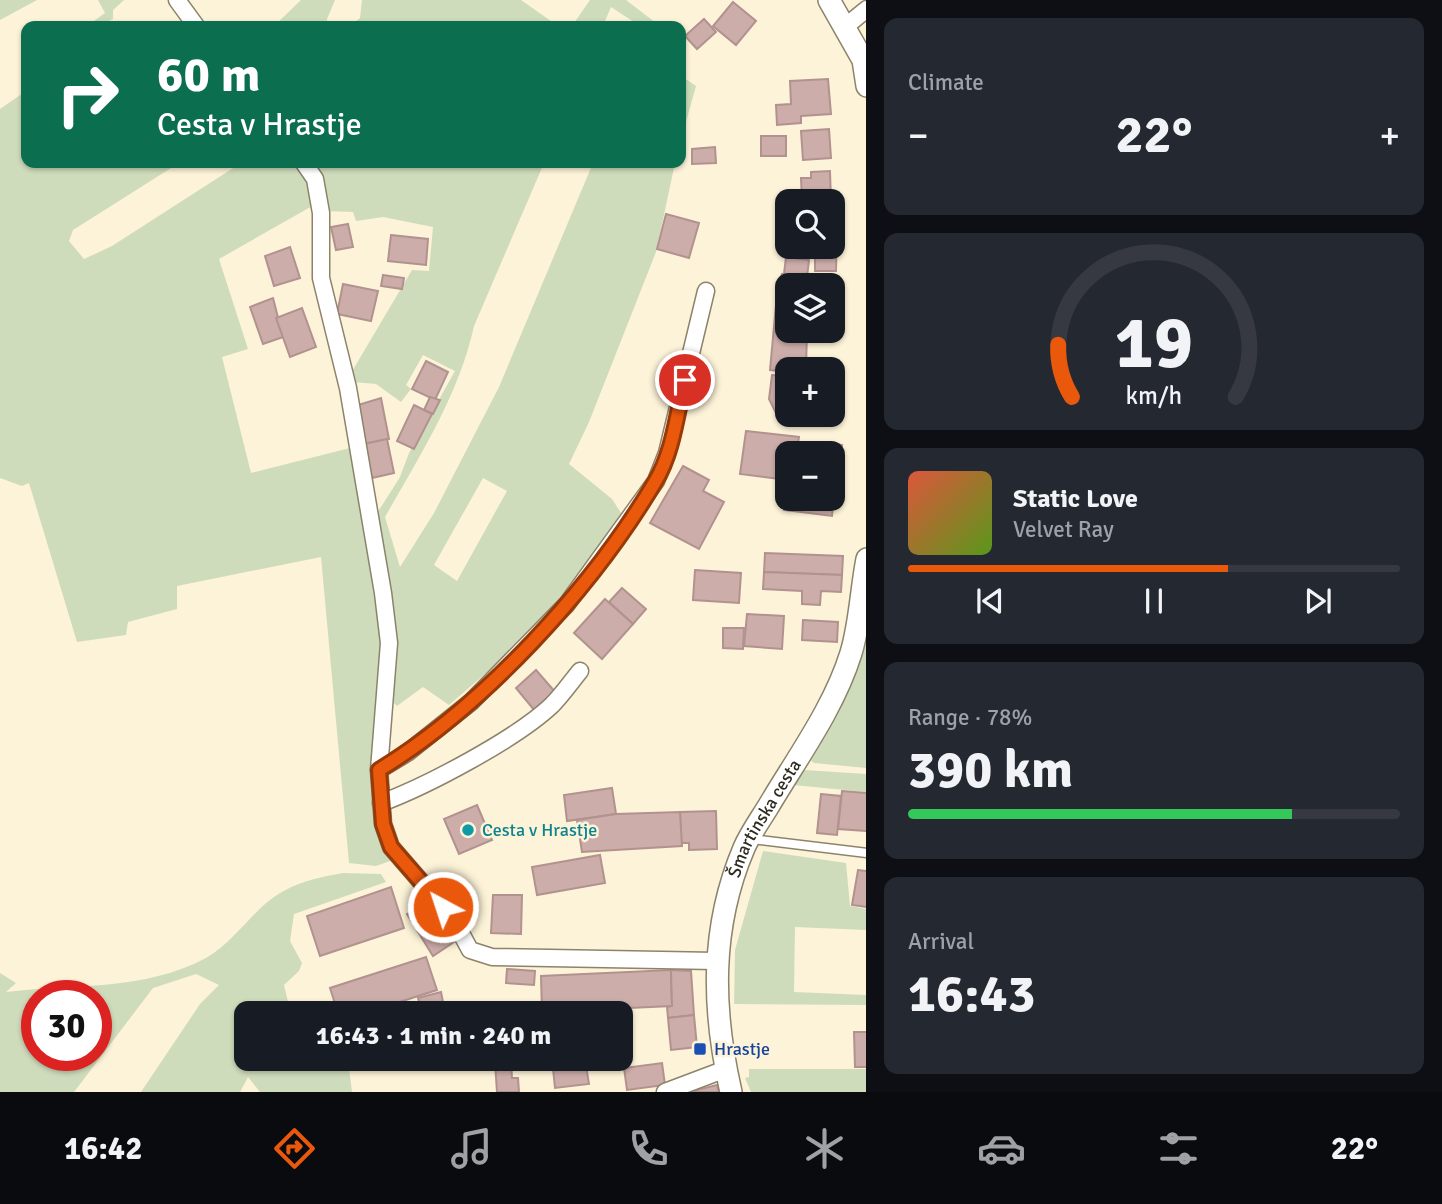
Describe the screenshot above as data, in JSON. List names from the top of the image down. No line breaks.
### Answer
{"streets":{"main road":["Šmartinska cesta"]},"places":{"other":["Cesta v Hrastje"],"transit":["Hrastje"]},"page":{"tile":["Climate",["Range · 78%","390 km"],["Arrival","16:43"]],"turn":["60 m","Cesta v Hrastje"],"heat":["−","22°","+"],"map_buttons":["+","−"],"song":["Static Love","Velvet Ray"],"limit":"30","trip":"16:43 · 1 min · 240 m","tabs":["16:42","22°"],"gauge":["19","km/h"]}}
